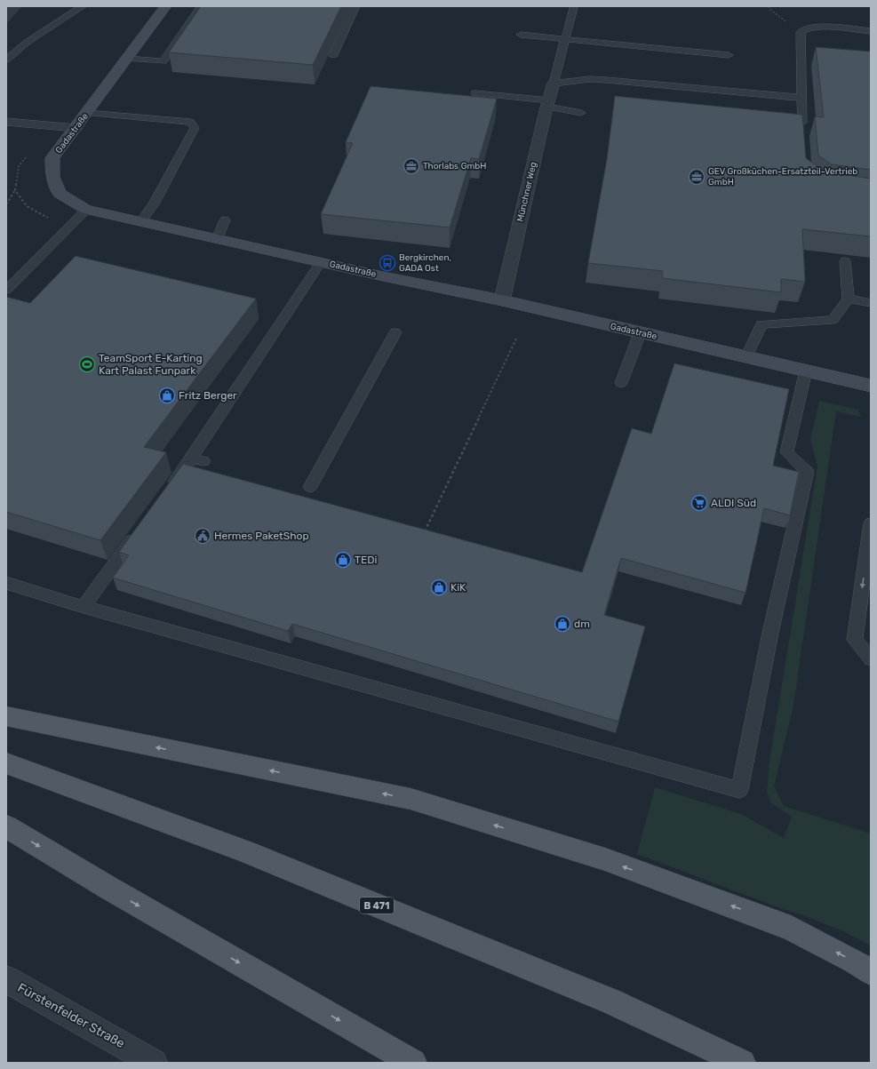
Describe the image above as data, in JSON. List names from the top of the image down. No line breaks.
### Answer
{"streets":{"main road":["B 471"],"street":["Gadastraße","Münchner Weg","Fürstenfelder Straße"]},"crossings":[["Gadastraße","Münchner Weg"]],"places":{"office":["Thorlabs GmbH","GEV Großküchen-Ersatzteil-Vertrieb GmbH"],"bus stop":["Bergkirchen, GADA Ost"],"sports":["TeamSport E-Karting Kart Palast Funpark"],"shop":["Fritz Berger","TEDi","KiK","dm"],"supermarket":["ALDI Süd"],"public building":["Hermes PaketShop"]}}
